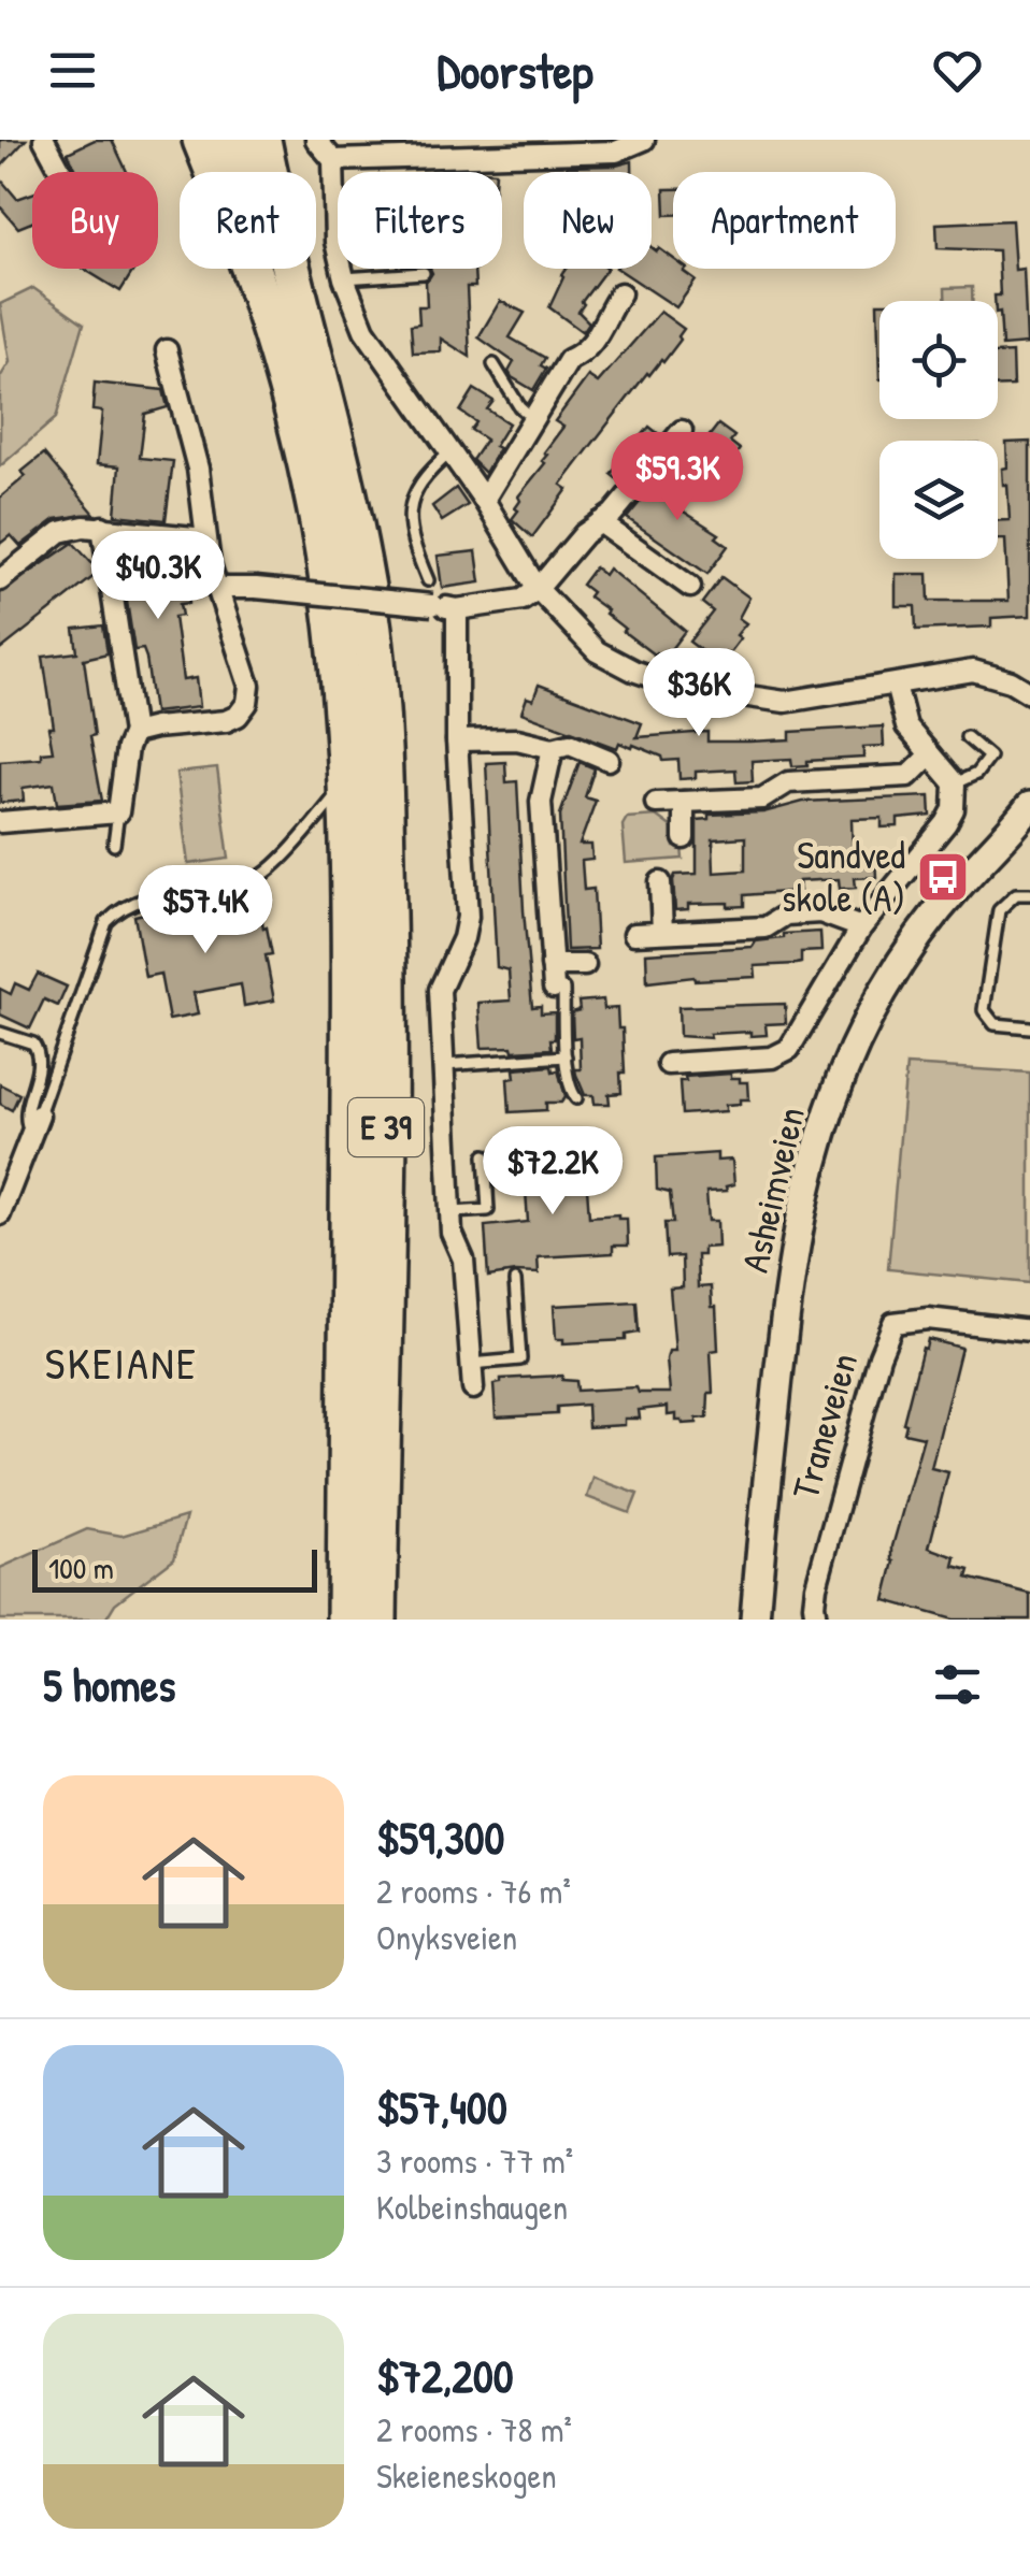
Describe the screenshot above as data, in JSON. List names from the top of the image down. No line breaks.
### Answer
{"streets":{"highway":["E 39"],"main road":["Asheimveien"],"street":["Traneveien"]},"districts":["SKEIANE"],"places":{"bus stop":["Sandved skole (A)"]},"scale_bar":"100 m","page":{"header":"Doorstep","chip":["Buy","Rent","Filters","New","Apartment"],"price":["$59.3K","$40.3K","$36K","$57.4K","$72.2K"],"scale":"100 m","heading":"5 homes","list":[{"name":"$59,300","note":"2 rooms · 76 m² · Onyksveien"},{"name":"$57,400","note":"3 rooms · 77 m² · Kolbeinshaugen"},{"name":"$72,200","note":"2 rooms · 78 m² · Skeieneskogen"}]}}
